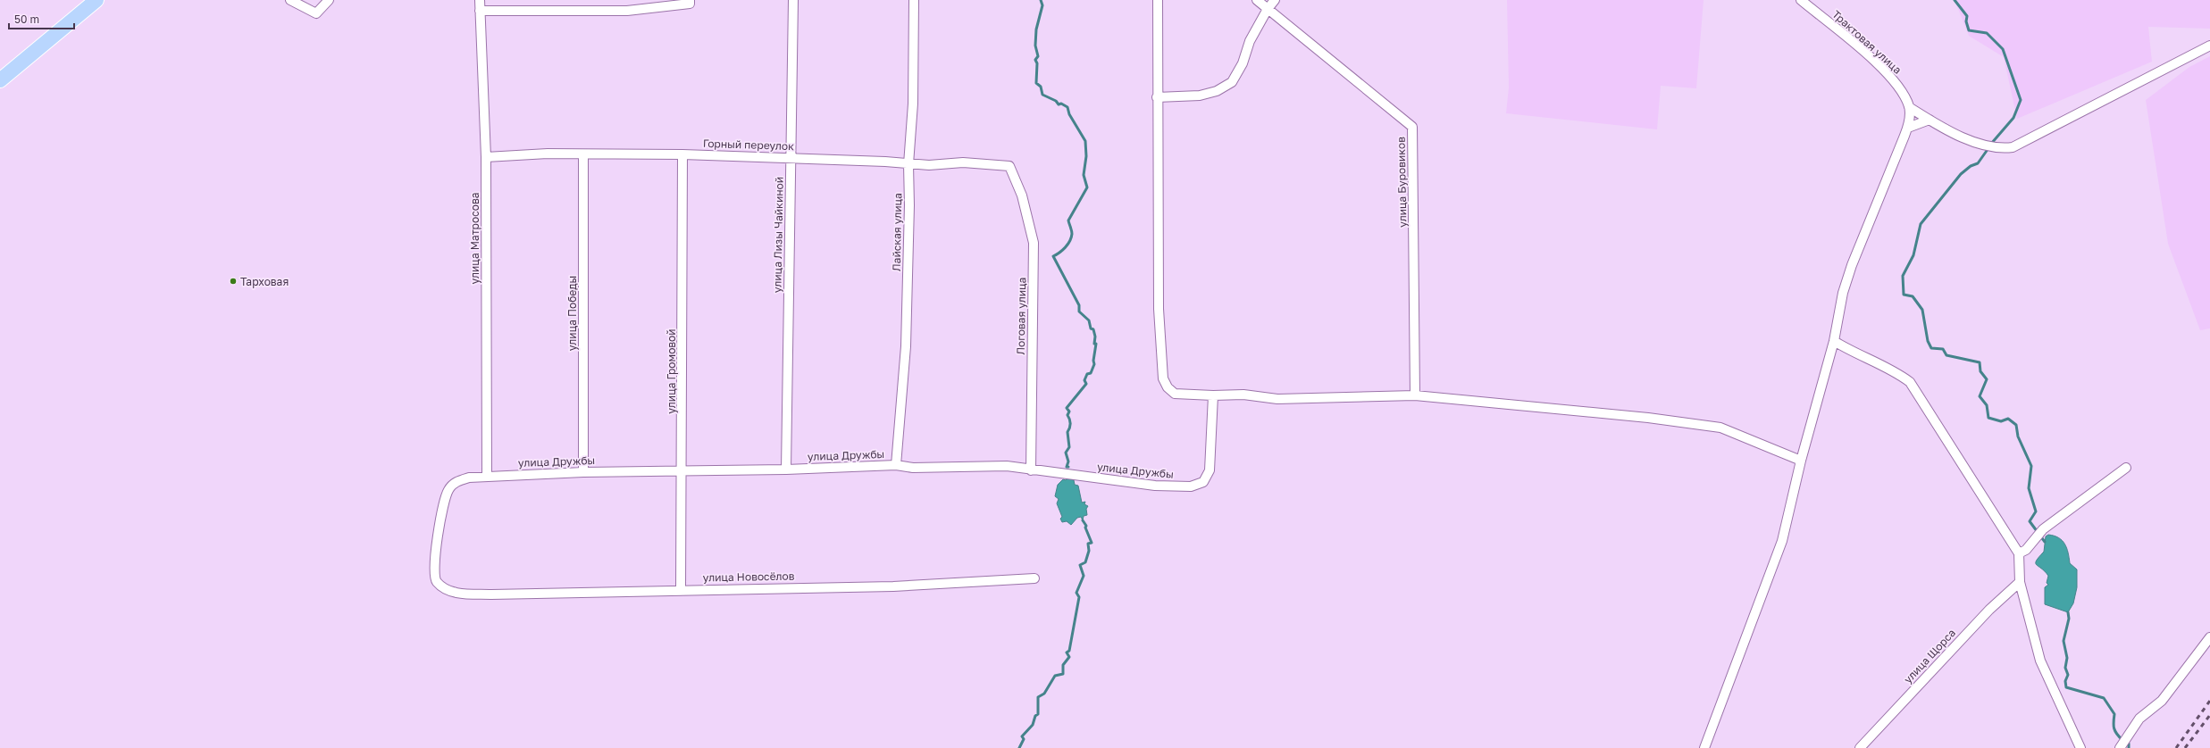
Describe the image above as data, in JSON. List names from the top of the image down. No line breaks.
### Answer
{"streets":{"street":["Трактовая улица","Горный переулок","улица Буровиков","Лайская улица","улица Лизы Чайкиной","улица Матросова","улица Победы","Логовая улица","улица Громовой","улица Дружбы","улица Новосёлов","улица Щорса"]},"crossings":[["Горный переулок","Лайская улица"],["Горный переулок","улица Лизы Чайкиной"],["Горный переулок","улица Матросова"],["Горный переулок","улица Победы"],["Горный переулок","Логовая улица"],["Горный переулок","улица Громовой"],["Лайская улица","улица Дружбы"],["улица Лизы Чайкиной","улица Дружбы"],["улица Матросова","улица Дружбы"],["улица Победы","улица Дружбы"],["Логовая улица","улица Дружбы"],["улица Громовой","улица Дружбы"],["улица Громовой","улица Новосёлов"],["улица Дружбы","улица Новосёлов"]],"places":["Тарховая"],"scale_bar":"50 m"}
